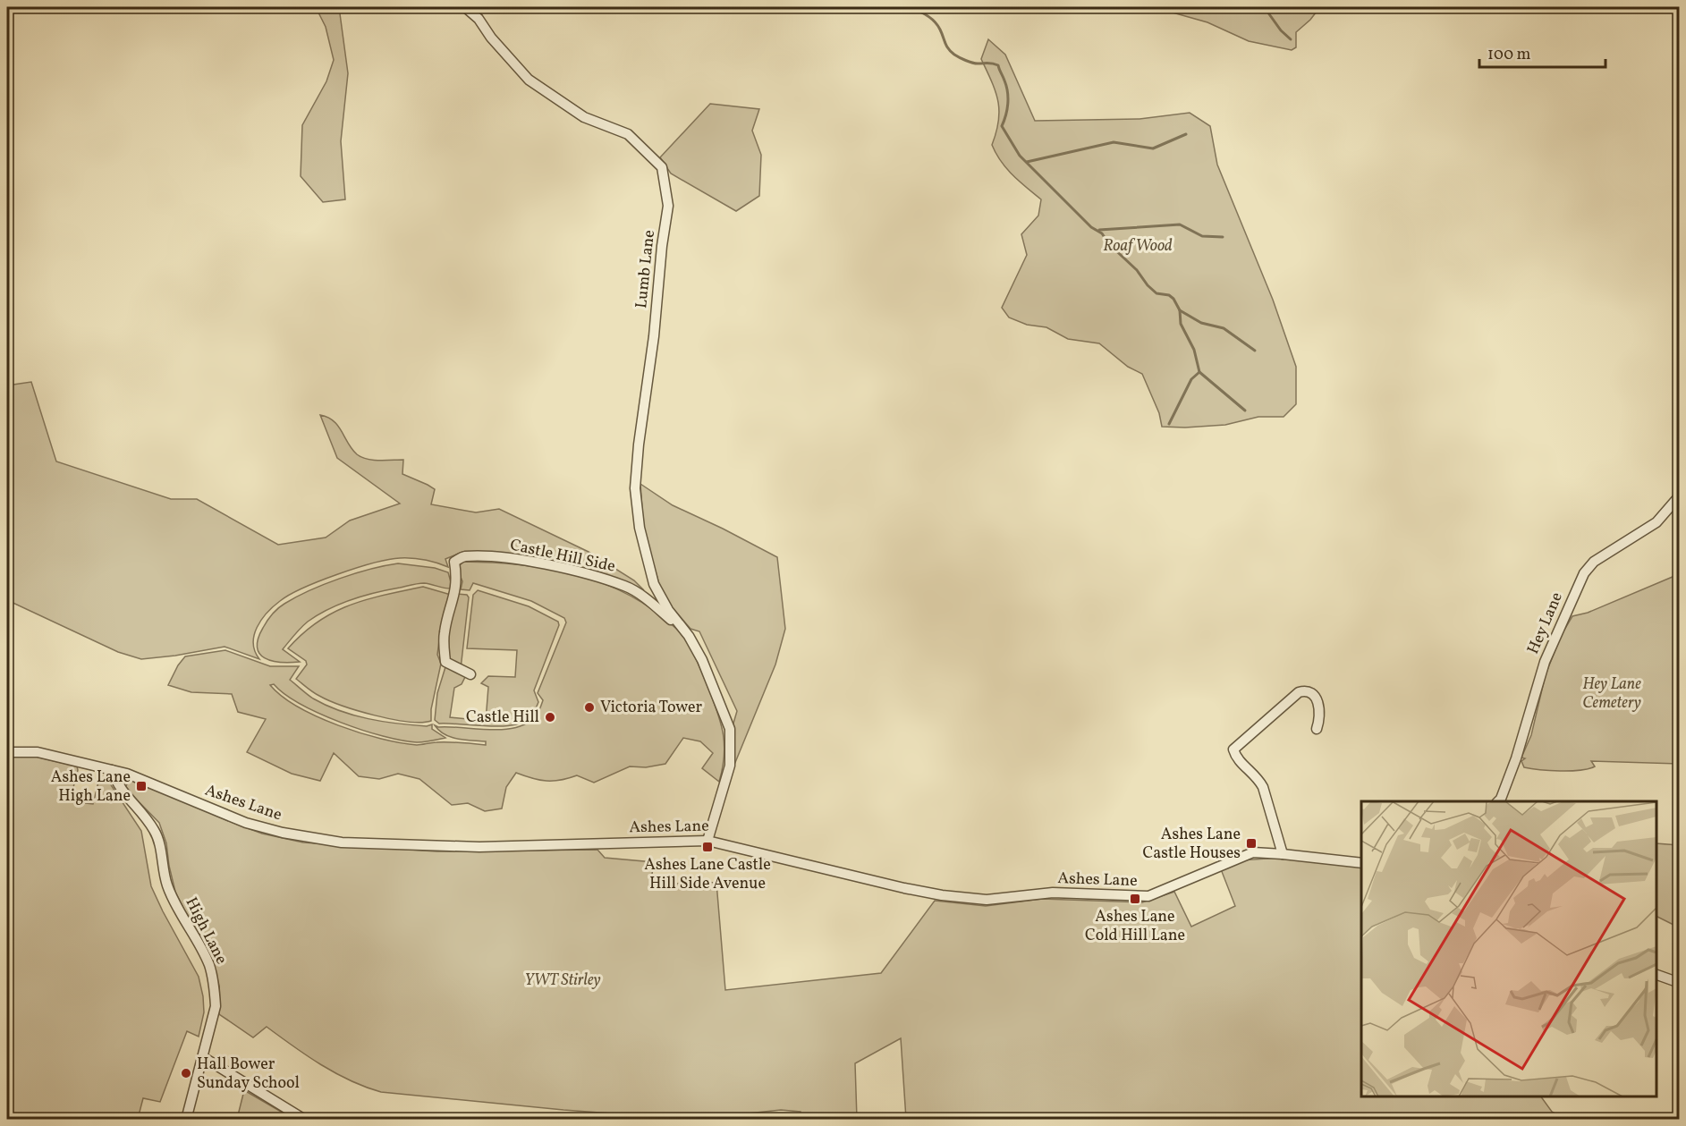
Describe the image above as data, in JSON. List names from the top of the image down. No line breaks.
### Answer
{"streets":{"street":["Lumb Lane","Castle Hill Side","Hey Lane","Ashes Lane","High Lane"]},"crossings":[["Lumb Lane","Castle Hill Side"],["Castle Hill Side","Ashes Lane"],["Ashes Lane","High Lane"]],"parks":["Roaf Wood","Hey Lane Cemetery","YWT Stirley"],"places":{"other":["Victoria Tower","Castle Hill","Hall Bower Sunday School"],"transit":["Ashes Lane High Lane","Ashes Lane Castle Houses","Ashes Lane Castle Hill Side Avenue","Ashes Lane Cold Hill Lane"]},"scale_bar":"100 m"}
